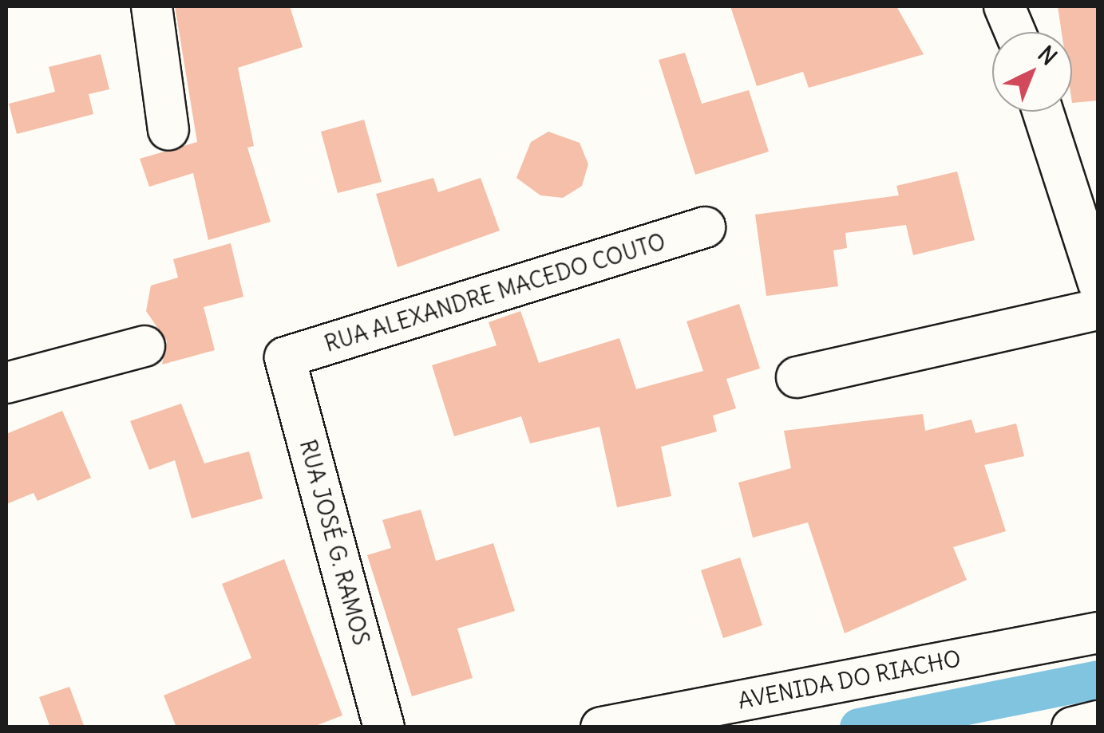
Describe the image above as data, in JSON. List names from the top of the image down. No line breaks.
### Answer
{"streets":{"street":["RUA ALEXANDRE MACEDO COUTO","RUA JOSÉ G. RAMOS","AVENIDA DO RIACHO"]},"crossings":[["RUA ALEXANDRE MACEDO COUTO","RUA JOSÉ G. RAMOS"]],"north":"top right"}
